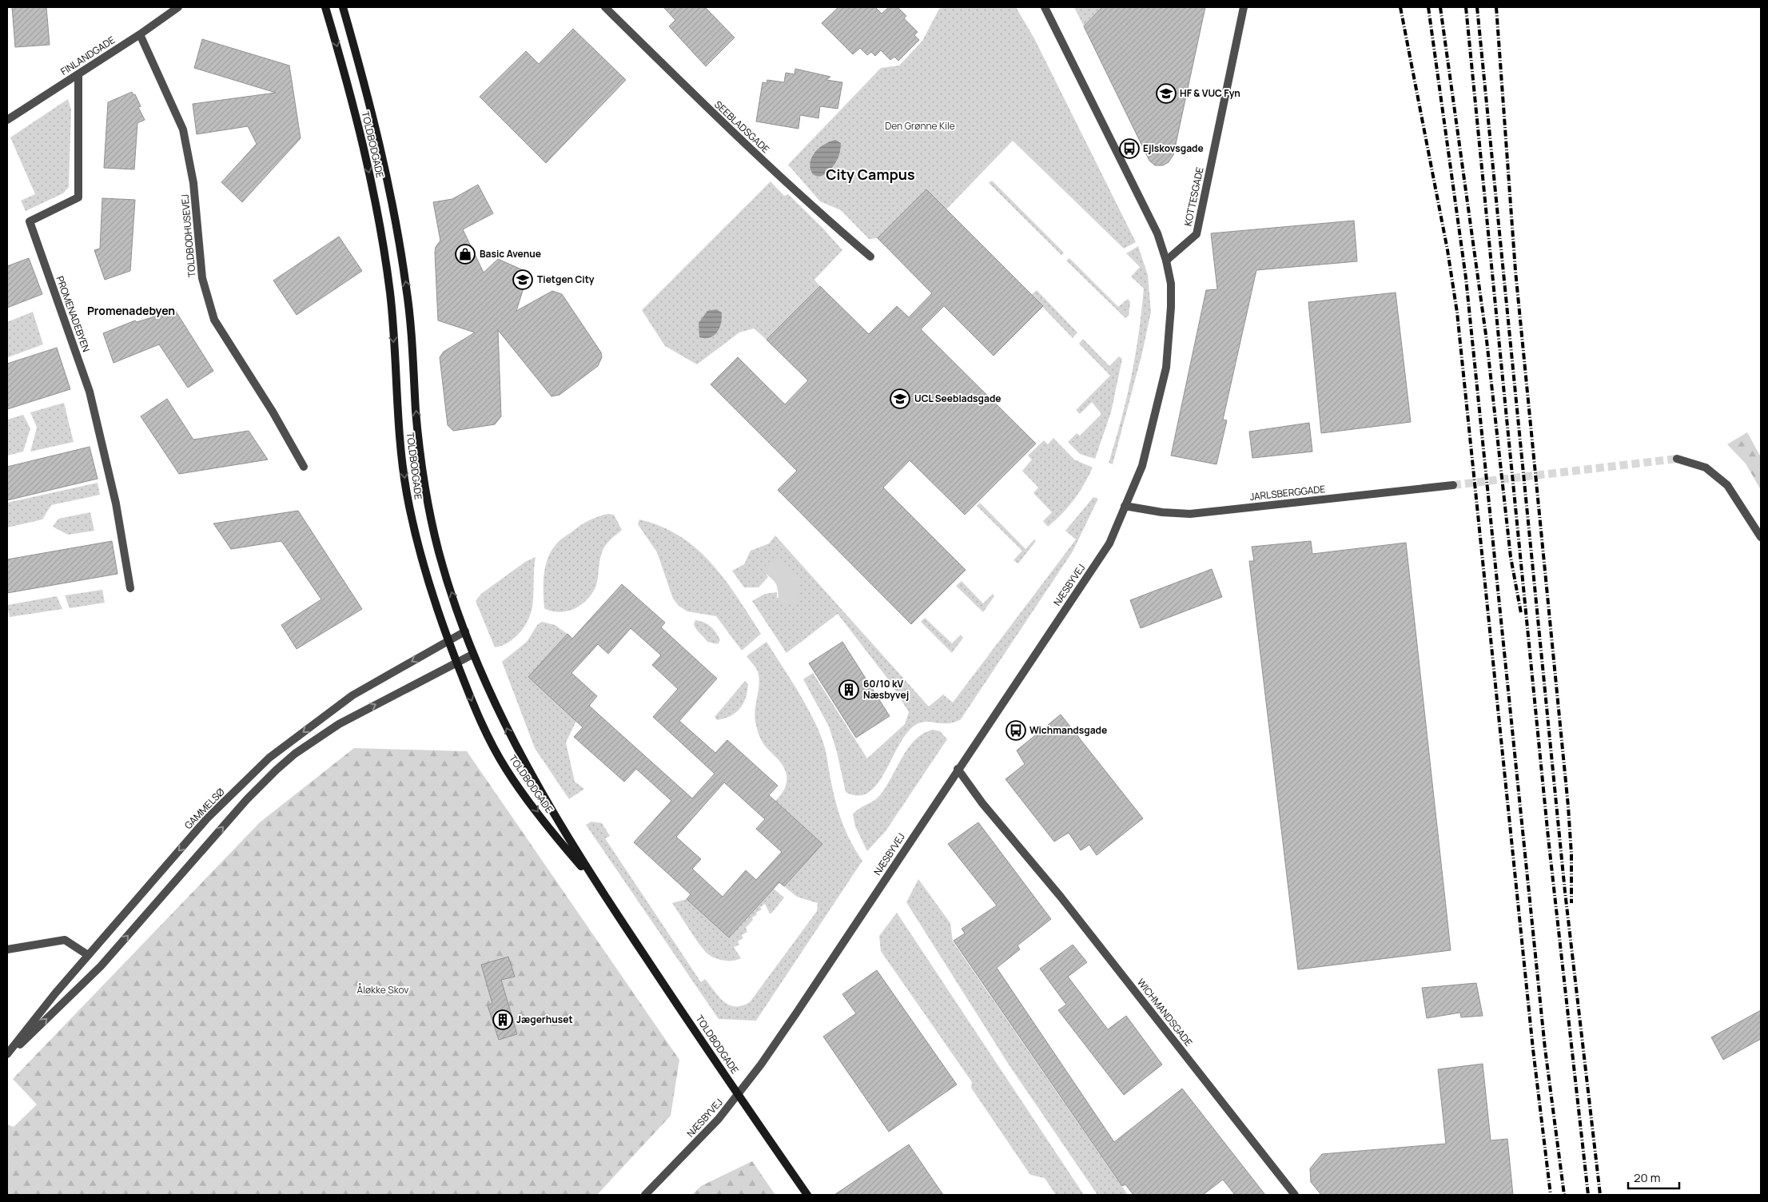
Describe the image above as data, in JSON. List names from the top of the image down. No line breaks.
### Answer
{"streets":{"main road":["TOLDBODGADE"],"street":["FINLANDGADE","SEEBLADSGADE","KOTTESGADE","TOLDBODHUSEVEJ","PROMENADEBYEN","JARLSBERGGADE","NÆSBYVEJ","GAMMELSØ","WICHMANDSGADE"]},"crossings":[["FINLANDGADE","TOLDBODHUSEVEJ"],["FINLANDGADE","PROMENADEBYEN"],["TOLDBODGADE","NÆSBYVEJ"],["TOLDBODGADE","GAMMELSØ"],["JARLSBERGGADE","NÆSBYVEJ"],["NÆSBYVEJ","WICHMANDSGADE"]],"districts":["City Campus","Promenadebyen"],"parks":["Den Grønne Kile","Åløkke Skov"],"places":{"school or university":["HF & VUC Fyn","Tietgen City","UCL Seebladsgade"],"bus stop":["Ejlskovsgade","Wichmandsgade"],"shop":["Basic Avenue"],"building":["60/10 kV Næsbyvej","Jægerhuset"]},"scale_bar":"20 m"}
